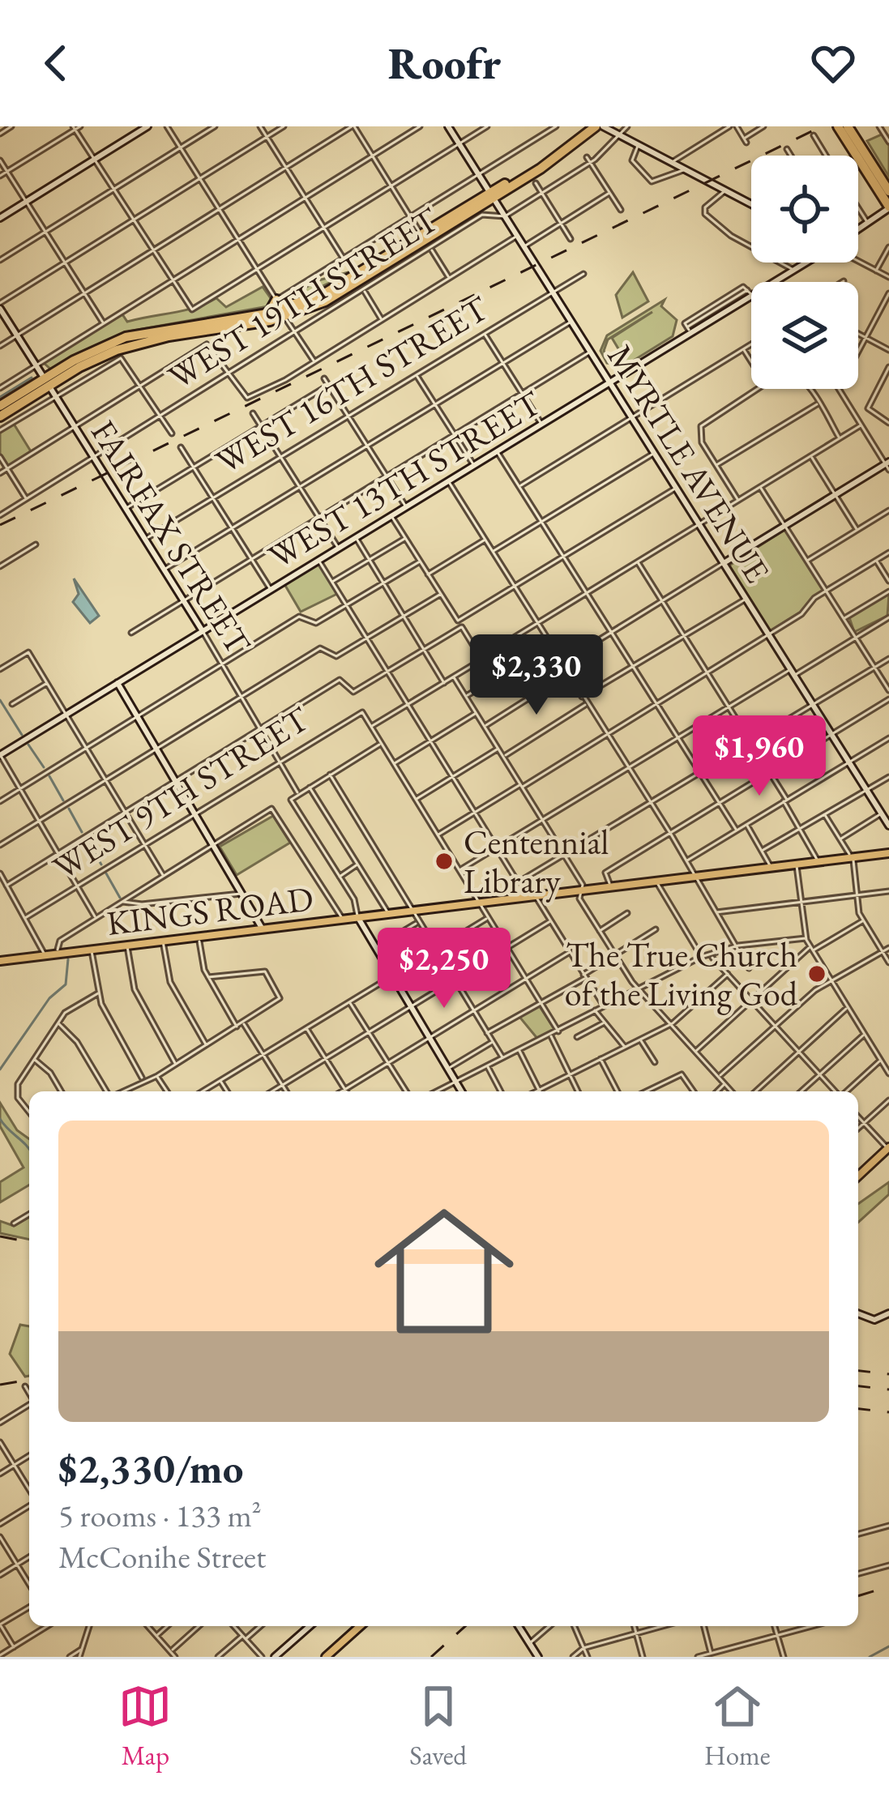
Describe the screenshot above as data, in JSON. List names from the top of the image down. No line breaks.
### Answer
{"streets":{"main road":["KINGS ROAD"],"street":["WEST 19TH STREET","WEST 16TH STREET","MYRTLE AVENUE","WEST 13TH STREET","FAIRFAX STREET","WEST 9TH STREET"]},"crossings":[["WEST 19TH STREET","MYRTLE AVENUE"],["WEST 19TH STREET","FAIRFAX STREET"],["WEST 16TH STREET","MYRTLE AVENUE"],["WEST 16TH STREET","FAIRFAX STREET"],["MYRTLE AVENUE","WEST 13TH STREET"],["WEST 13TH STREET","FAIRFAX STREET"],["FAIRFAX STREET","WEST 9TH STREET"]],"places":["Centennial Library","The True Church of the Living God"],"page":{"header":"Roofr","price":["$2,330","$1,960","$2,250"],"list":[{"name":"$2,330/mo","note":"5 rooms · 133 m² · McConihe Street"}],"tabs":["Map","Saved","Home"]}}
